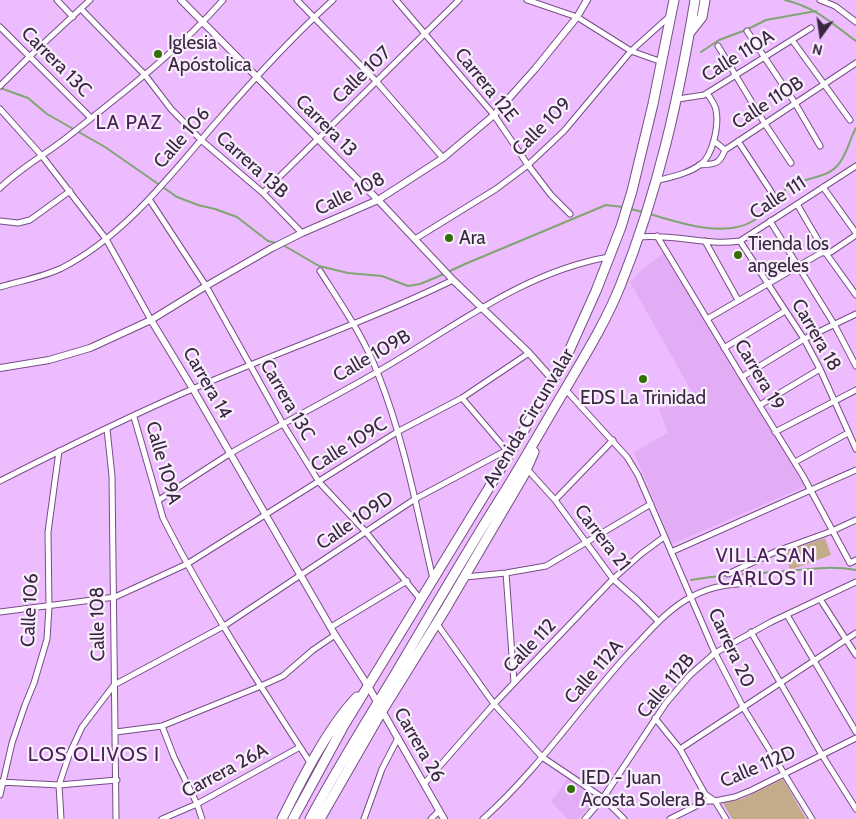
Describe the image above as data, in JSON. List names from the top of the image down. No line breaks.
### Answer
{"streets":{"highway":["Avenida Circunvalar"],"street":["Calle 110A","Carrera 13C","Calle 107","Carrera 12E","Calle 110B","Carrera 13","Calle 109","Calle 106","Carrera 13B","Calle 108","Calle 111","Carrera 18","Calle 109B","Carrera 19","Carrera 14","Calle 109C","Calle 109A","Calle 109D","Carrera 21","Calle 112","Carrera 20","Calle 112A","Calle 112B","Carrera 26","Calle 112D","Carrera 26A"]},"crossings":[["Calle 110A","Avenida Circunvalar"],["Carrera 13C","Calle 106"],["Carrera 13C","Calle 108"],["Carrera 13C","Calle 109B"],["Carrera 13C","Avenida Circunvalar"],["Carrera 13C","Calle 109C"],["Carrera 13C","Calle 109A"],["Carrera 13C","Calle 109D"],["Calle 107","Carrera 12E"],["Calle 107","Carrera 13"],["Calle 107","Carrera 13B"],["Carrera 12E","Calle 109"],["Carrera 12E","Calle 108"],["Calle 110B","Avenida Circunvalar"],["Carrera 13","Calle 109"],["Carrera 13","Calle 106"],["Carrera 13","Calle 108"],["Carrera 13","Calle 109B"],["Carrera 13","Avenida Circunvalar"],["Carrera 13","Calle 109C"],["Carrera 13","Calle 109A"],["Calle 109","Avenida Circunvalar"],["Calle 106","Carrera 13B"],["Calle 106","Carrera 14"],["Calle 106","Calle 109C"],["Carrera 13B","Calle 108"],["Calle 108","Carrera 14"],["Calle 108","Calle 109C"],["Calle 108","Calle 109D"],["Calle 111","Carrera 18"],["Calle 111","Carrera 19"],["Calle 111","Avenida Circunvalar"],["Calle 109B","Carrera 14"],["Calle 109B","Avenida Circunvalar"],["Calle 109B","Calle 109A"],["Carrera 14","Avenida Circunvalar"],["Carrera 14","Calle 109C"],["Carrera 14","Calle 109A"],["Carrera 14","Calle 109D"],["Carrera 14","Carrera 26"],["Avenida Circunvalar","Calle 109D"],["Avenida Circunvalar","Carrera 20"],["Avenida Circunvalar","Carrera 26"],["Calle 109C","Calle 109A"],["Calle 109A","Calle 109D"],["Calle 109A","Carrera 26A"],["Carrera 21","Calle 112"],["Carrera 21","Calle 112A"],["Calle 112","Carrera 20"],["Calle 112","Carrera 26"],["Carrera 20","Calle 112A"],["Carrera 20","Calle 112B"],["Carrera 20","Calle 112D"]],"districts":["LA PAZ","VILLA SAN CARLOS II","LOS OLIVOS I"],"places":["Iglesia Apóstolica","Ara","Tienda los angeles","EDS La Trinidad","IED - Juan Acosta Solera B"],"north":"bottom"}
